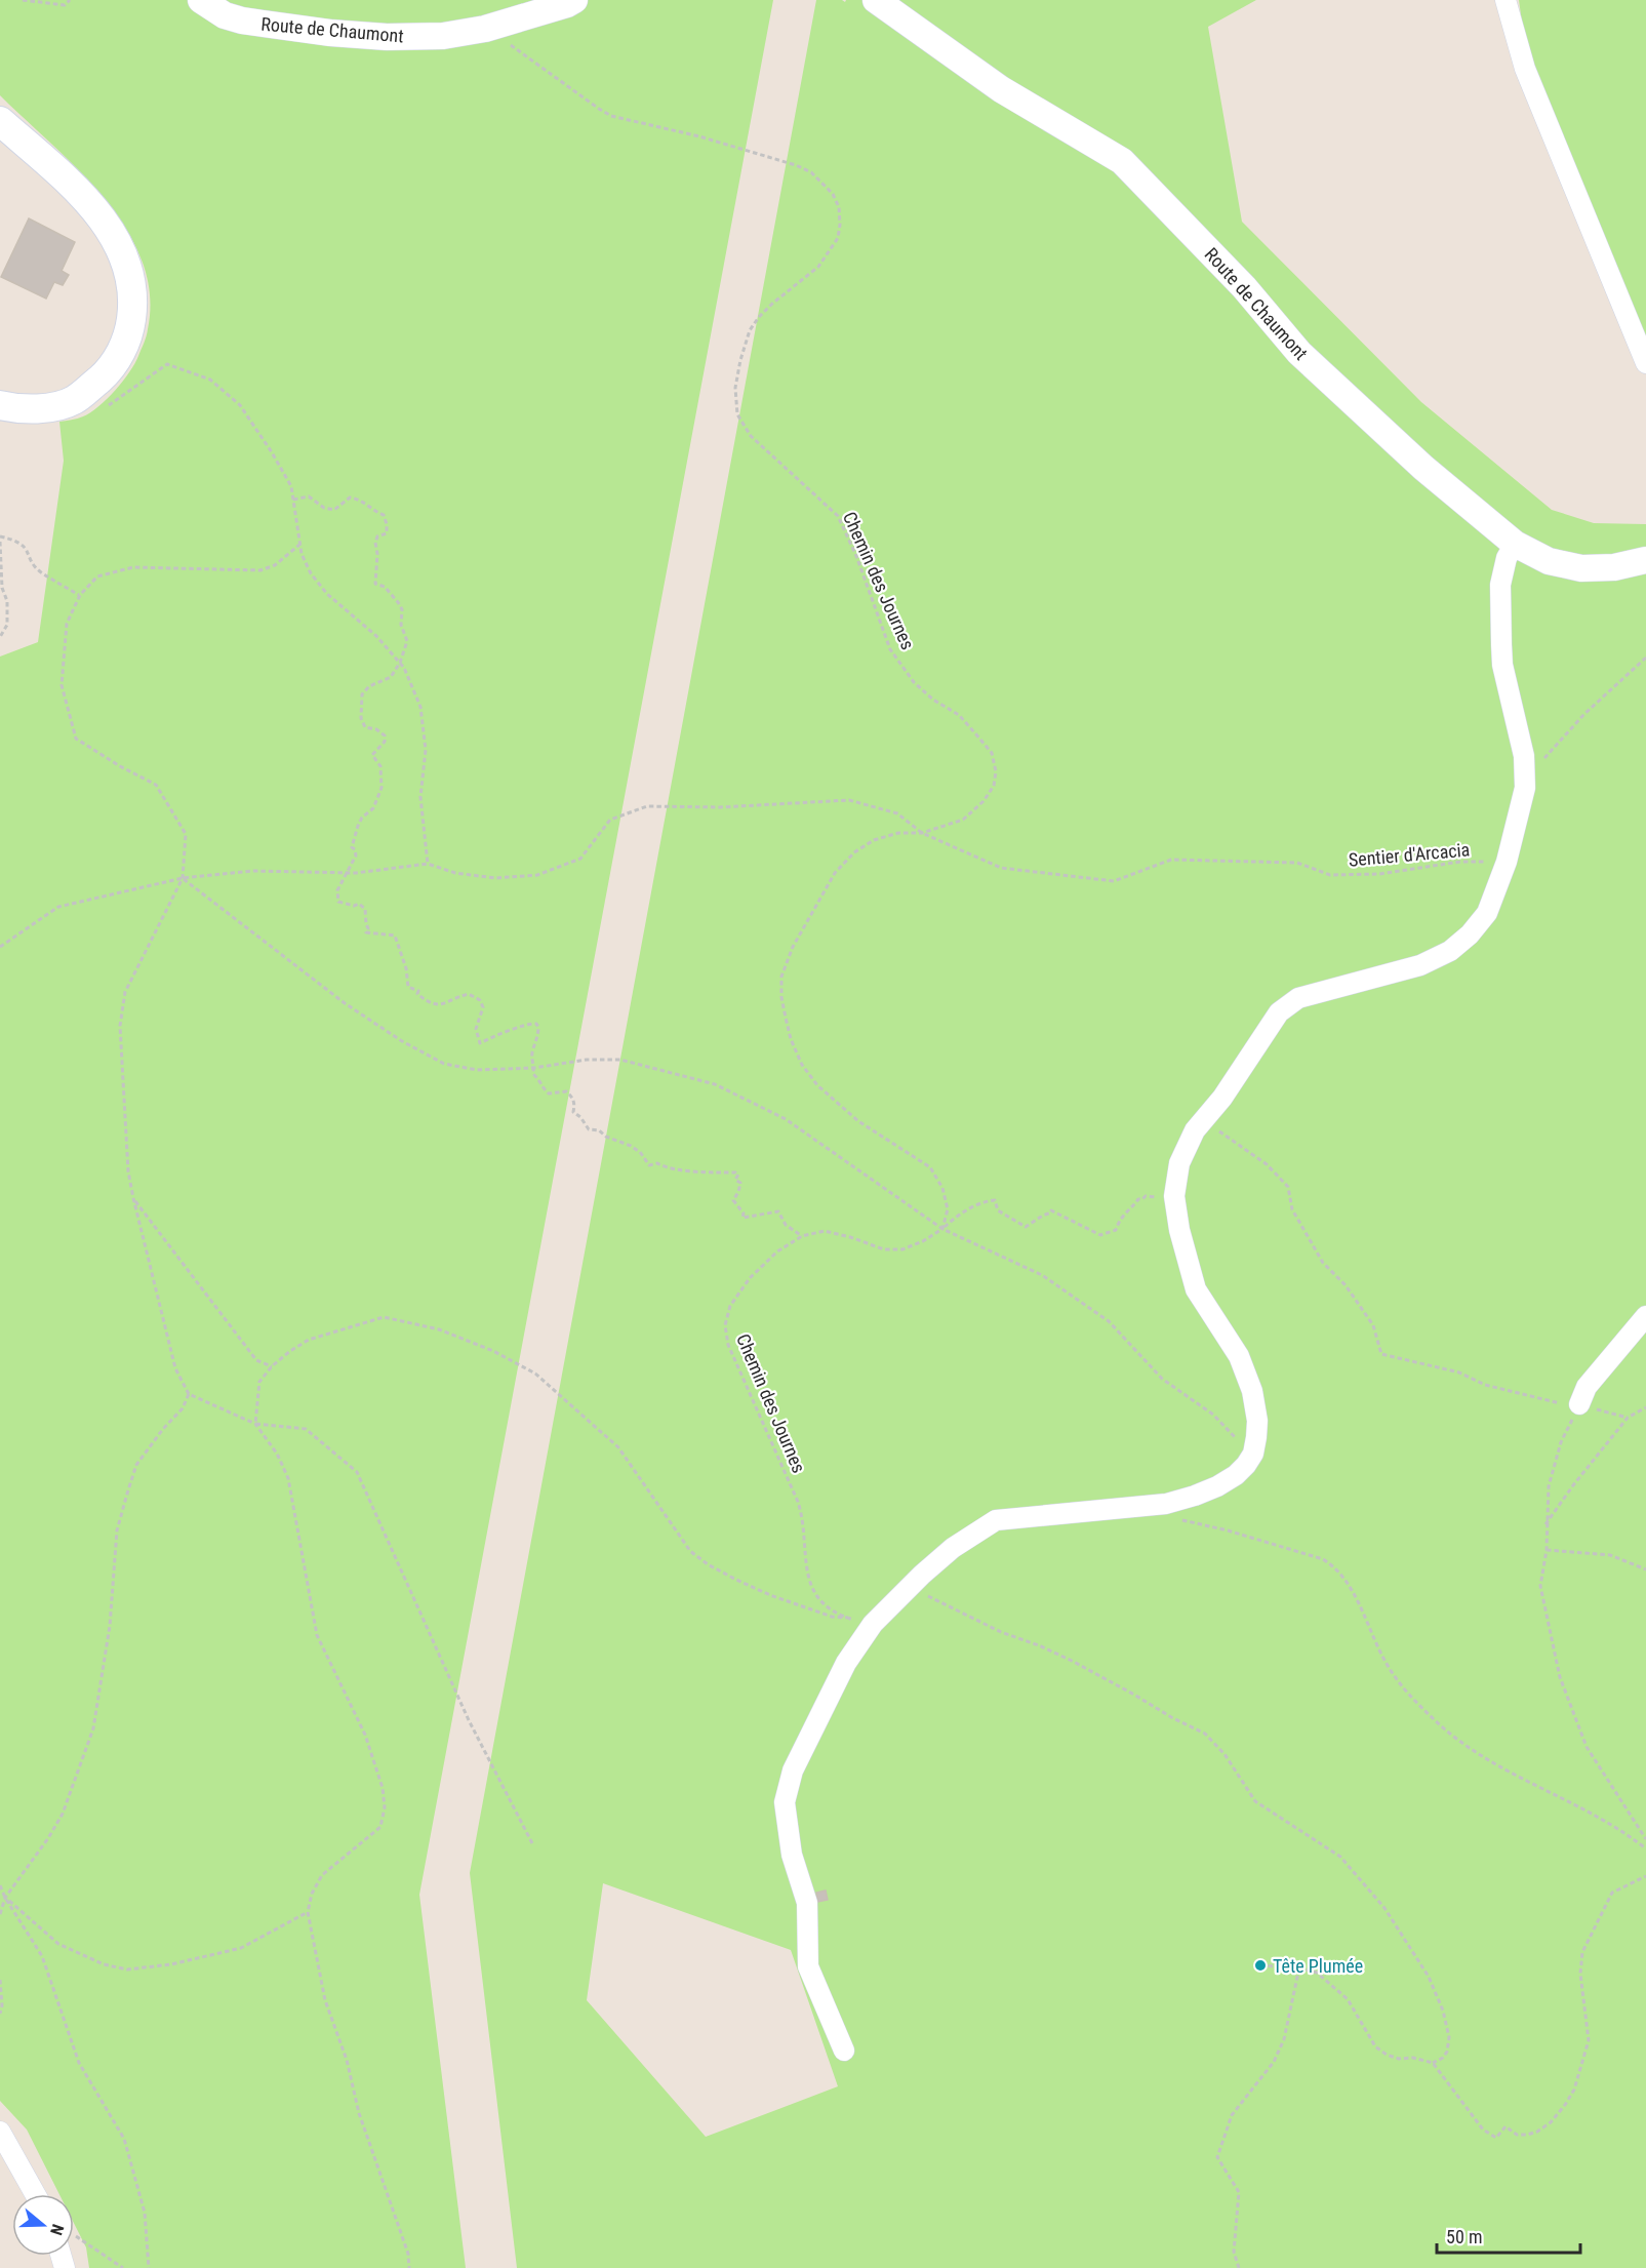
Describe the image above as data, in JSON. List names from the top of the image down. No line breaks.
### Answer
{"streets":{"street":["Route de Chaumont"],"path":["Chemin des Journes","Sentier d'Arcacia"]},"crossings":[["Route de Chaumont","Chemin des Journes"],["Chemin des Journes","Sentier d'Arcacia"]],"places":["Tête Plumée"],"scale_bar":"50 m","north":"right"}
